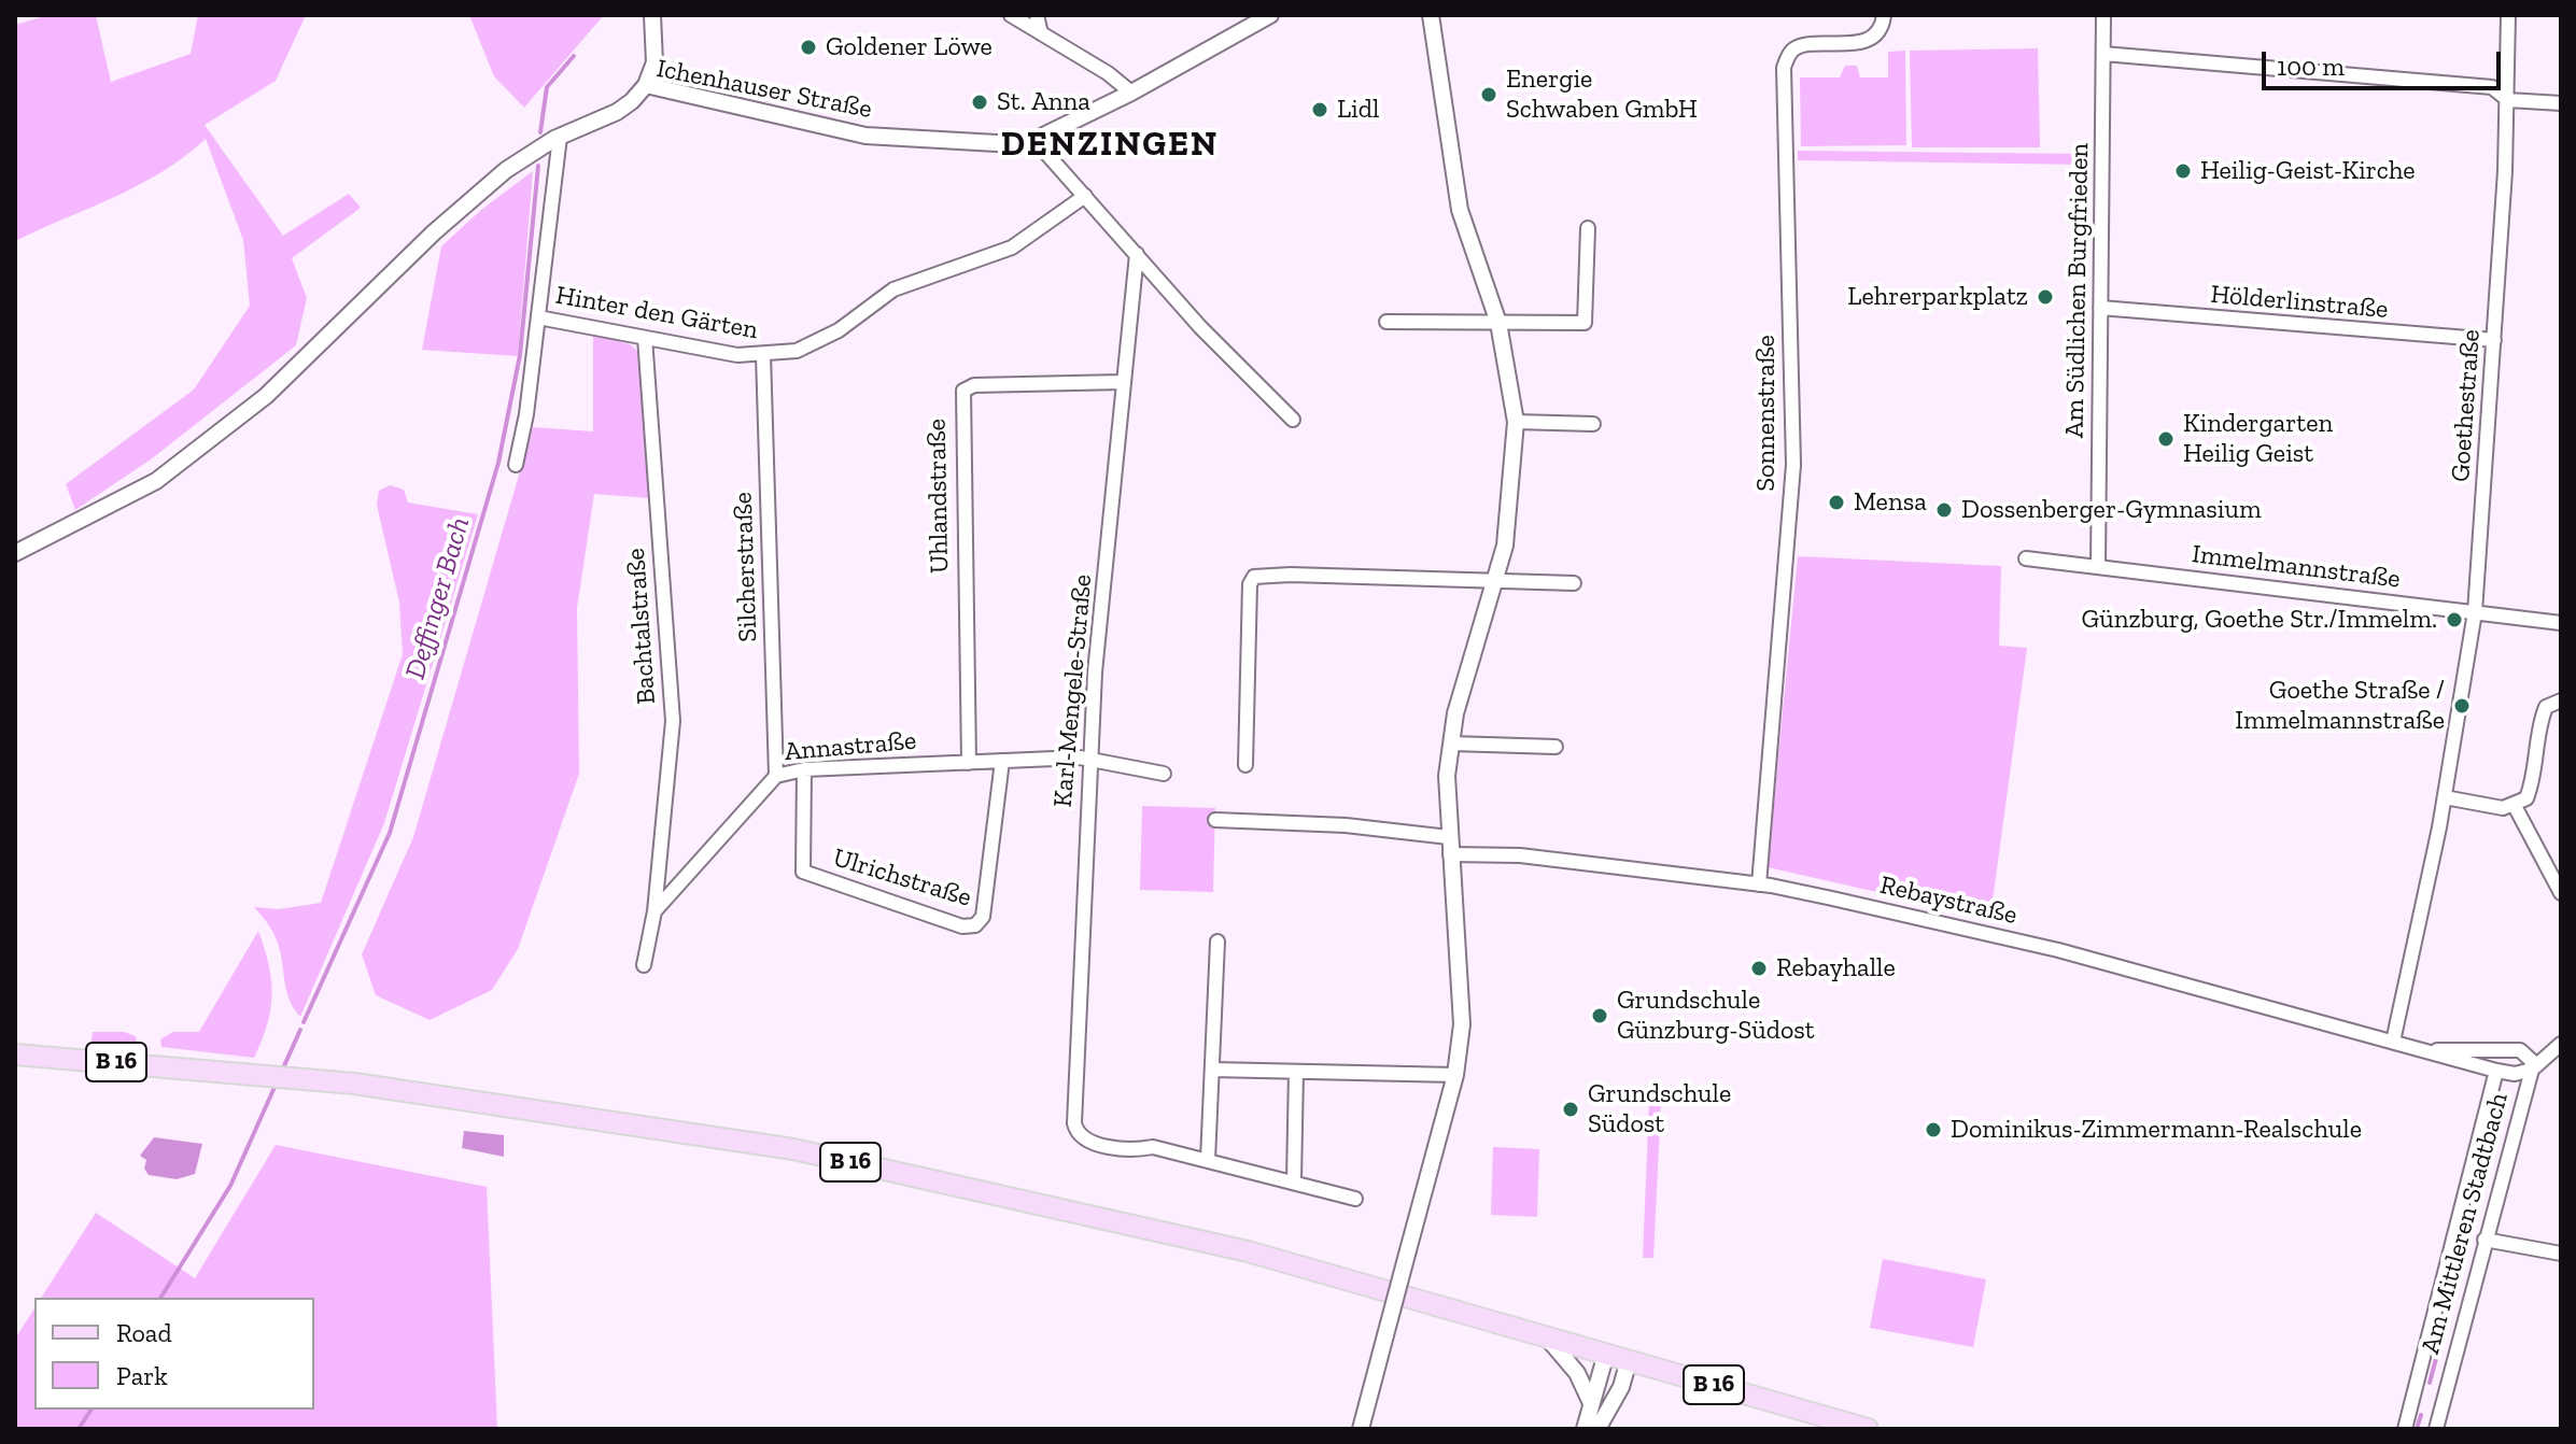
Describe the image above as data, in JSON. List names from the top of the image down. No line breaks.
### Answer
{"streets":{"main road":["B 16"],"street":["Ichenhauser Straße","Am Südlichen Burgfrieden","Hölderlinstraße","Hinter den Gärten","Goethestraße","Sonnenstraße","Uhlandstraße","Silcherstraße","Immelmannstraße","Bachtalstraße","Karl-Mengele-Straße","Annastraße","Ulrichstraße","Rebaystraße","Am Mittleren Stadtbach"]},"crossings":[["Am Südlichen Burgfrieden","Hölderlinstraße"],["Am Südlichen Burgfrieden","Immelmannstraße"],["Hölderlinstraße","Goethestraße"],["Hinter den Gärten","Silcherstraße"],["Hinter den Gärten","Bachtalstraße"],["Goethestraße","Immelmannstraße"],["Goethestraße","Rebaystraße"],["Sonnenstraße","Rebaystraße"],["Uhlandstraße","Karl-Mengele-Straße"],["Uhlandstraße","Annastraße"],["Silcherstraße","Annastraße"],["Bachtalstraße","Annastraße"],["Karl-Mengele-Straße","Annastraße"],["Annastraße","Ulrichstraße"],["Rebaystraße","Am Mittleren Stadtbach"]],"districts":["DENZINGEN"],"water":["Deffinger Bach"],"places":["Goldener Löwe","Energie Schwaben GmbH","St. Anna","Lidl","Heilig-Geist-Kirche","Lehrerparkplatz","Kindergarten Heilig Geist","Mensa","Dossenberger-Gymnasium","Günzburg, Goethe Str./Immelm.","Goethe Straße / Immelmannstraße","Rebayhalle","Grundschule Günzburg-Südost","Grundschule Südost","Dominikus-Zimmermann-Realschule"],"legend":["Road","Park"],"scale_bar":"100 m"}
